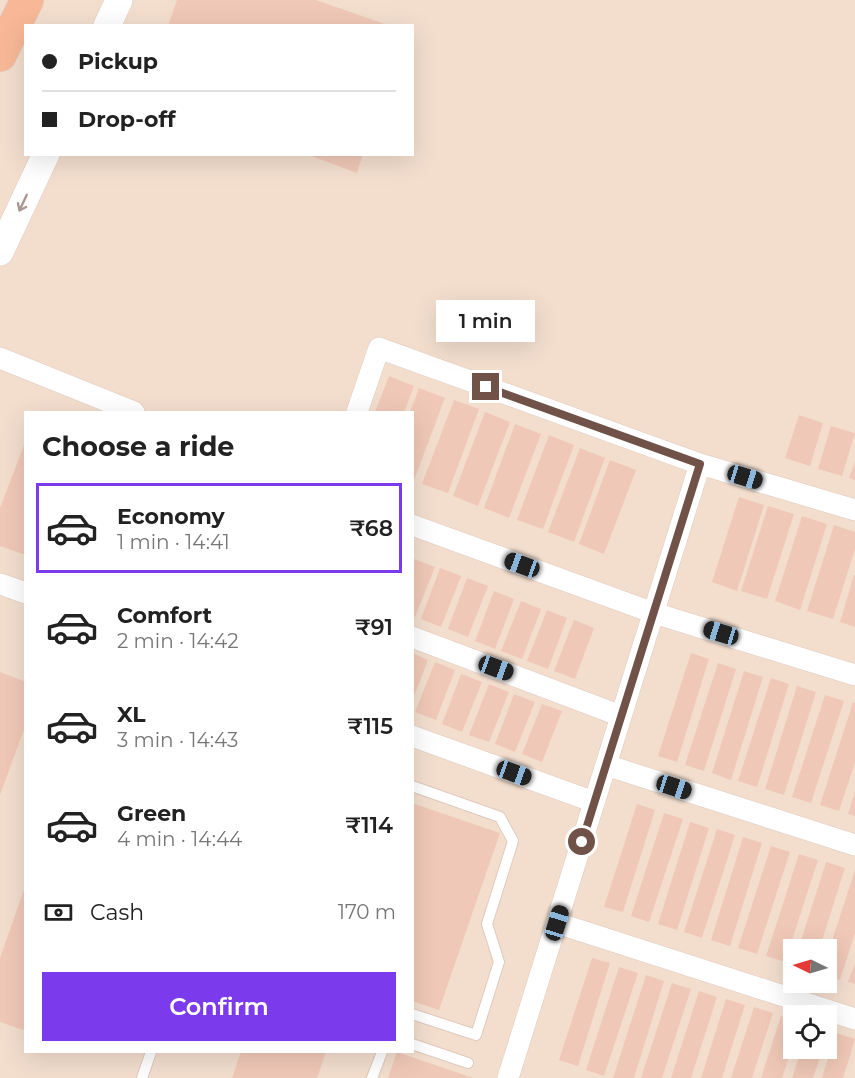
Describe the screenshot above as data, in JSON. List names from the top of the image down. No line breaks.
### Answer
{"north":"left","page":{"banner":["Pickup","Drop-off"],"bubble":"1 min","heading":"Choose a ride","list":[{"name":"Economy","note":"1 min · 14:41","value":"₹68"},{"name":"Comfort","note":"2 min · 14:42","value":"₹91"},{"name":"XL","note":"3 min · 14:43","value":"₹115"},{"name":"Green","note":"4 min · 14:44","value":"₹114"}],"pay":["Cash","170 m"],"buttons":"Confirm"}}
